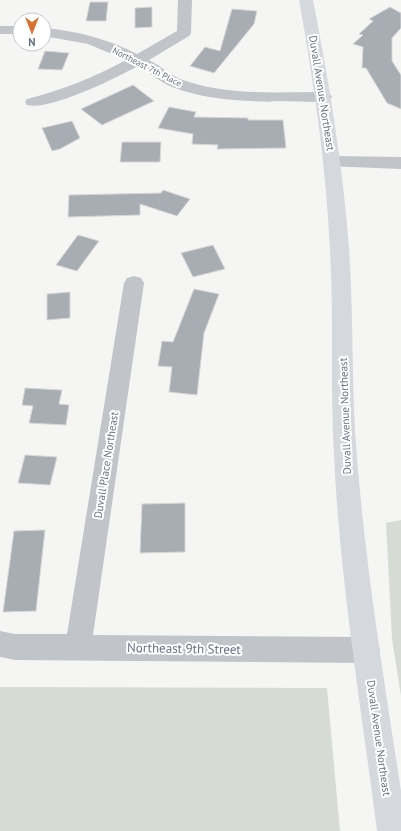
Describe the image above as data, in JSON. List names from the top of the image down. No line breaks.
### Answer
{"streets":{"main road":["Duvall Avenue Northeast"],"street":["Northeast 7th Place","Duvall Place Northeast","Northeast 9th Street"]},"crossings":[["Northeast 7th Place","Duvall Avenue Northeast"],["Duvall Avenue Northeast","Northeast 9th Street"],["Duvall Place Northeast","Northeast 9th Street"]],"north":"bottom"}
